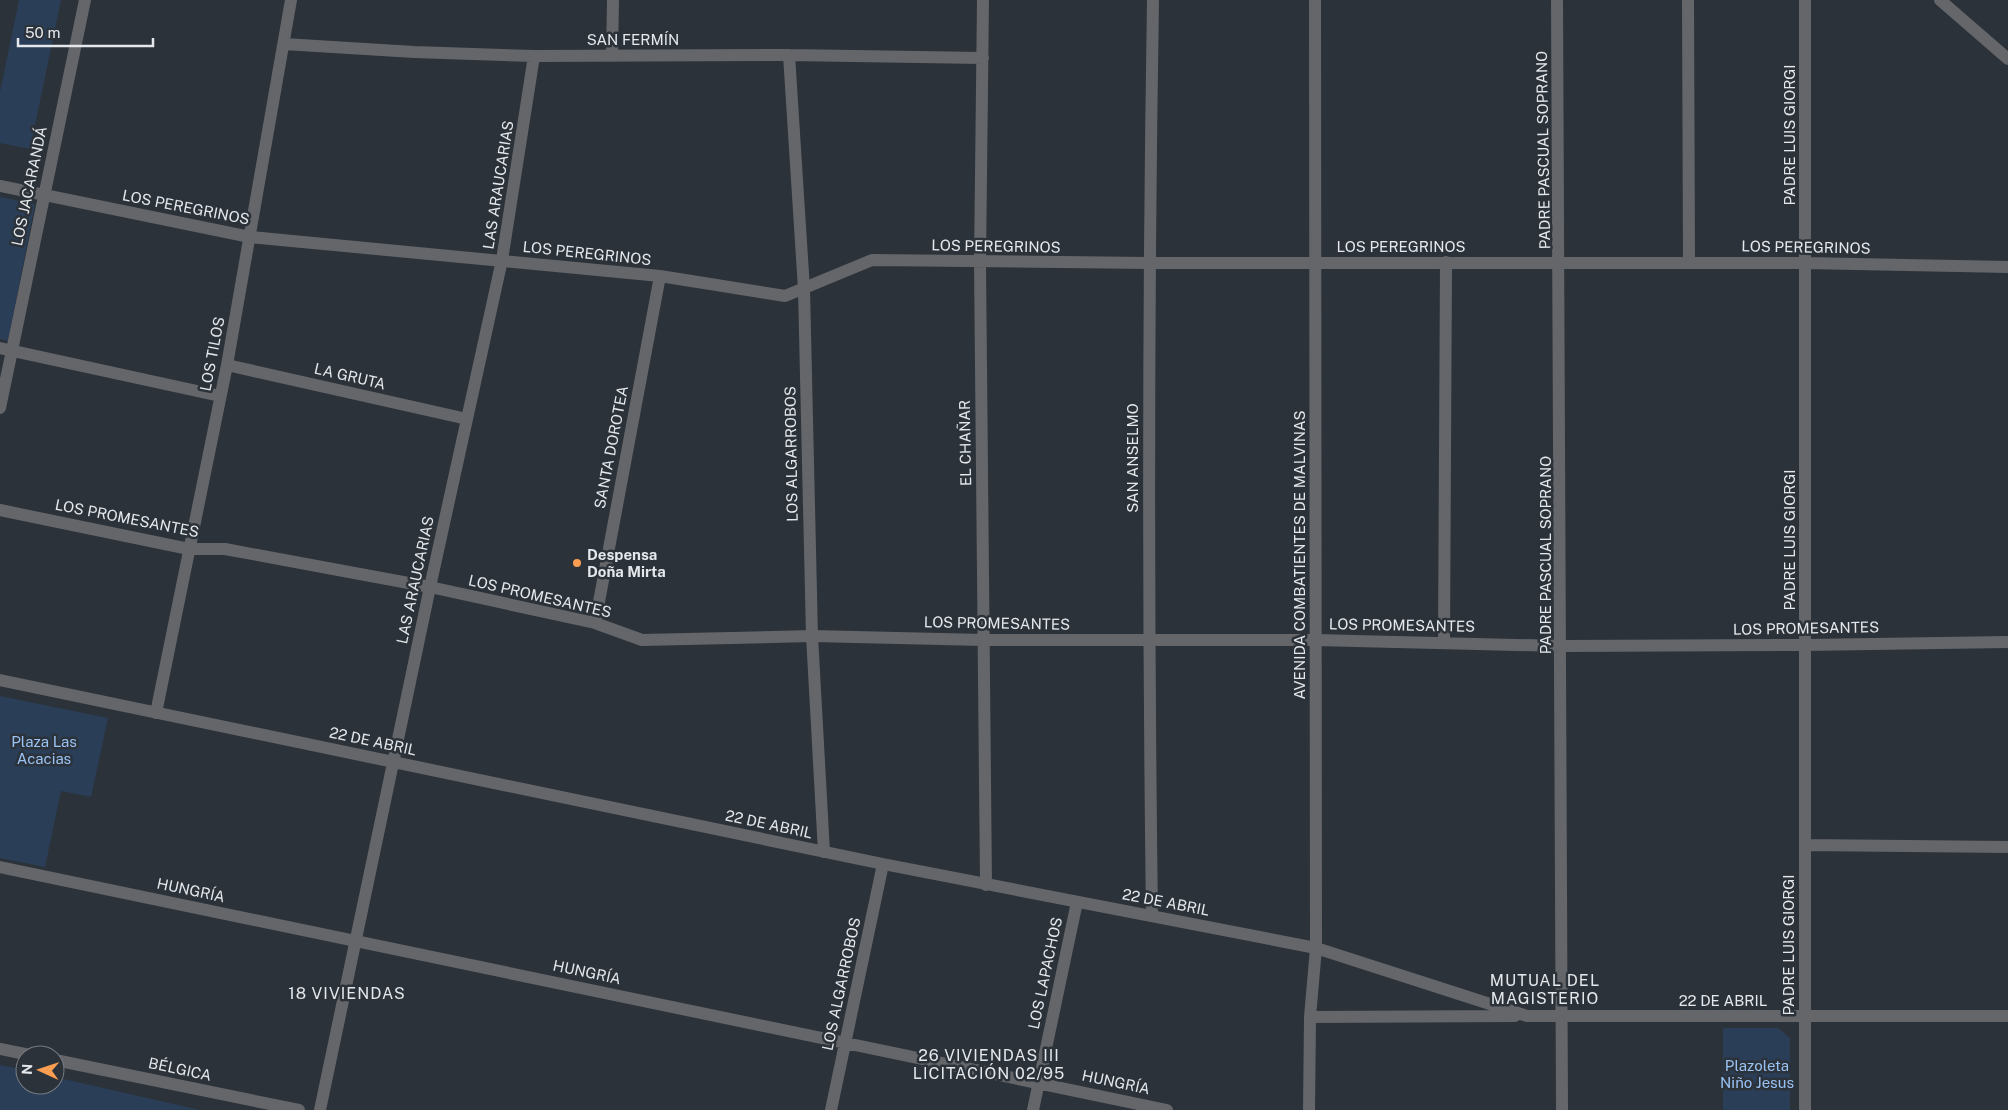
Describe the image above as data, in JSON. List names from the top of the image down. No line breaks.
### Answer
{"streets":{"street":["SAN FERMÍN","PADRE LUIS GIORGI","PADRE PASCUAL SOPRANO","LAS ARAUCARIAS","LOS JACARANDÁ","LOS PEREGRINOS","LOS TILOS","LA GRUTA","EL CHAÑAR","SANTA DOROTEA","LOS ALGARROBOS","SAN ANSELMO","LOS PROMESANTES","AVENIDA COMBATIENTES DE MALVINAS","22 DE ABRIL","HUNGRÍA","LOS LAPACHOS","BÉLGICA"]},"crossings":[["SAN FERMÍN","LAS ARAUCARIAS"],["SAN FERMÍN","LOS TILOS"],["SAN FERMÍN","EL CHAÑAR"],["SAN FERMÍN","LOS ALGARROBOS"],["PADRE LUIS GIORGI","LOS PEREGRINOS"],["PADRE LUIS GIORGI","LOS PROMESANTES"],["PADRE LUIS GIORGI","22 DE ABRIL"],["PADRE PASCUAL SOPRANO","LOS PEREGRINOS"],["PADRE PASCUAL SOPRANO","LOS PROMESANTES"],["PADRE PASCUAL SOPRANO","22 DE ABRIL"],["LAS ARAUCARIAS","LOS PEREGRINOS"],["LAS ARAUCARIAS","LA GRUTA"],["LAS ARAUCARIAS","LOS PROMESANTES"],["LAS ARAUCARIAS","22 DE ABRIL"],["LAS ARAUCARIAS","HUNGRÍA"],["LOS JACARANDÁ","LOS PEREGRINOS"],["LOS PEREGRINOS","LOS TILOS"],["LOS PEREGRINOS","EL CHAÑAR"],["LOS PEREGRINOS","SANTA DOROTEA"],["LOS PEREGRINOS","LOS ALGARROBOS"],["LOS PEREGRINOS","SAN ANSELMO"],["LOS PEREGRINOS","AVENIDA COMBATIENTES DE MALVINAS"],["LOS TILOS","LA GRUTA"],["LOS TILOS","LOS PROMESANTES"],["LOS TILOS","22 DE ABRIL"],["EL CHAÑAR","LOS PROMESANTES"],["EL CHAÑAR","22 DE ABRIL"],["SANTA DOROTEA","LOS PROMESANTES"],["LOS ALGARROBOS","LOS PROMESANTES"],["LOS ALGARROBOS","22 DE ABRIL"],["LOS ALGARROBOS","HUNGRÍA"],["SAN ANSELMO","LOS PROMESANTES"],["SAN ANSELMO","22 DE ABRIL"],["LOS PROMESANTES","AVENIDA COMBATIENTES DE MALVINAS"],["AVENIDA COMBATIENTES DE MALVINAS","22 DE ABRIL"],["22 DE ABRIL","LOS LAPACHOS"],["HUNGRÍA","LOS LAPACHOS"]],"districts":["MUTUAL DEL MAGISTERIO","18 VIVIENDAS","26 VIVIENDAS III LICITACIÓN 02/95"],"parks":["Plaza Las Acacias","Plazoleta Niño Jesus"],"places":["Despensa Doña Mirta"],"scale_bar":"50 m","north":"left"}
